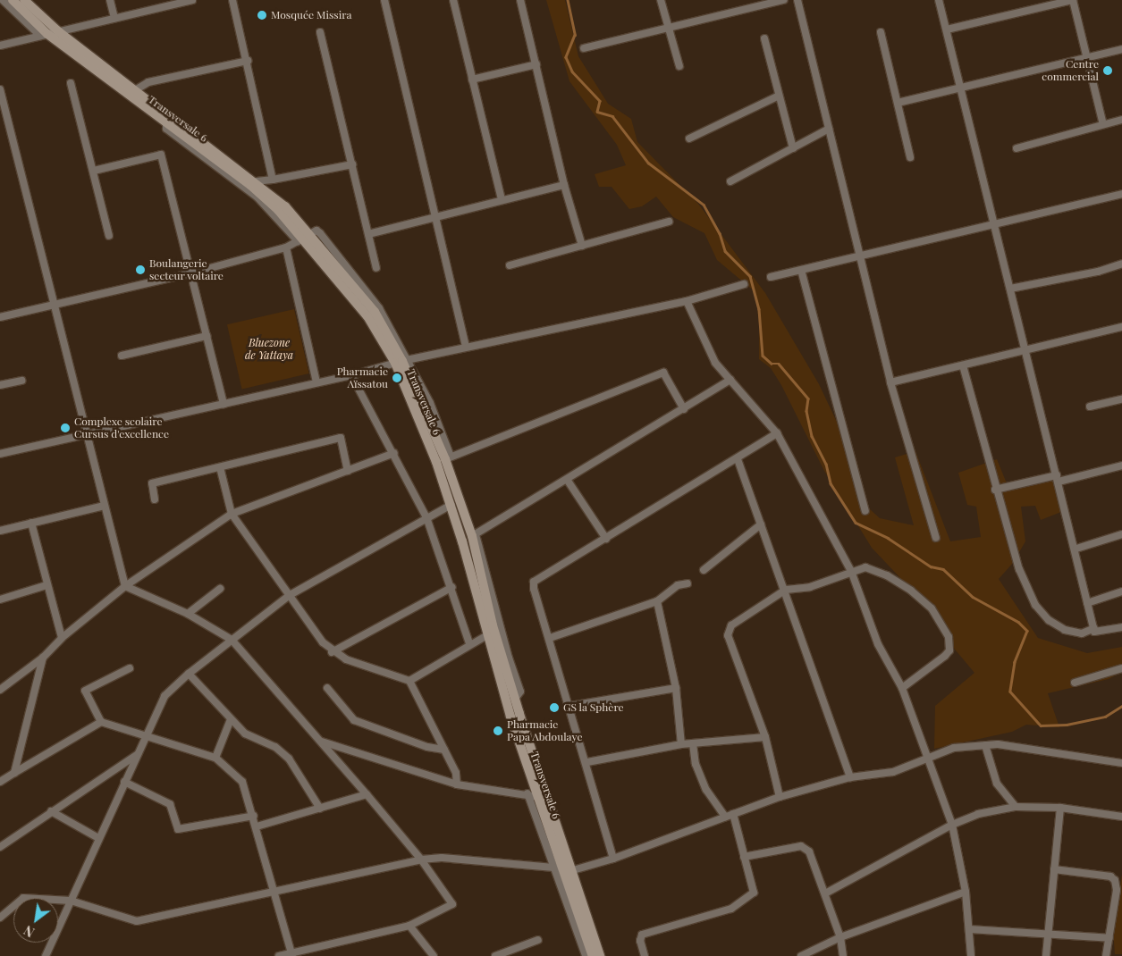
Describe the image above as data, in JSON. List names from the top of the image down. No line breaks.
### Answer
{"streets":{"main road":["Transversale 6"]},"parks":["Bluezone de Yattaya"],"places":["Mosquée Missira","Centre commercial","Boulangerie secteur voltaire","Pharmacie Aïssatou","Complexe scolaire Cursus d'excellence","GS la Sphère","Pharmacie Papa Abdoulaye"],"north":"bottom left"}
